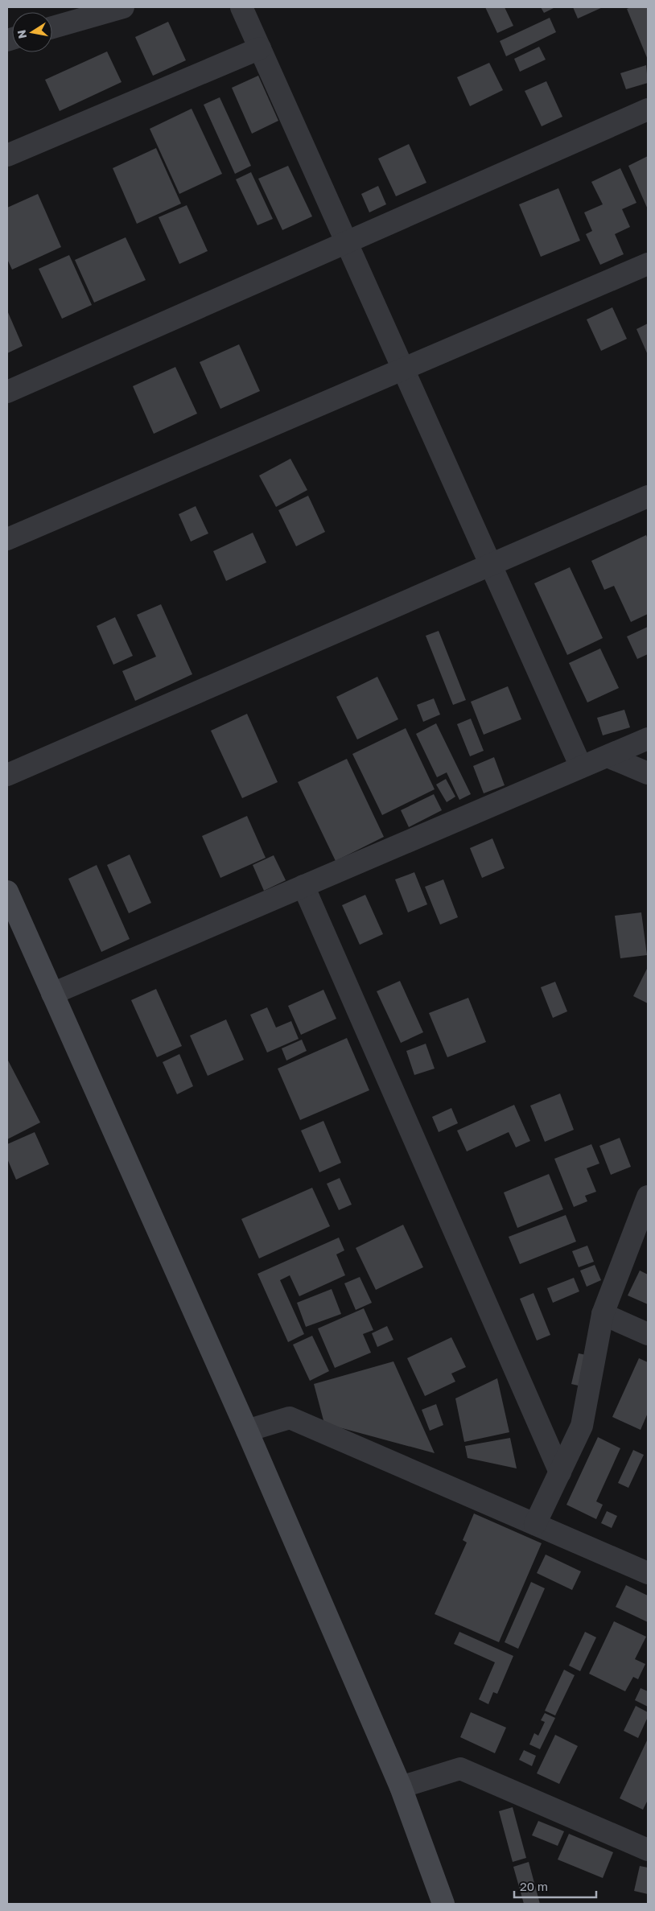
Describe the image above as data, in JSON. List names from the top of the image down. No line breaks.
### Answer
{"scale_bar":"20 m","north":"left"}
